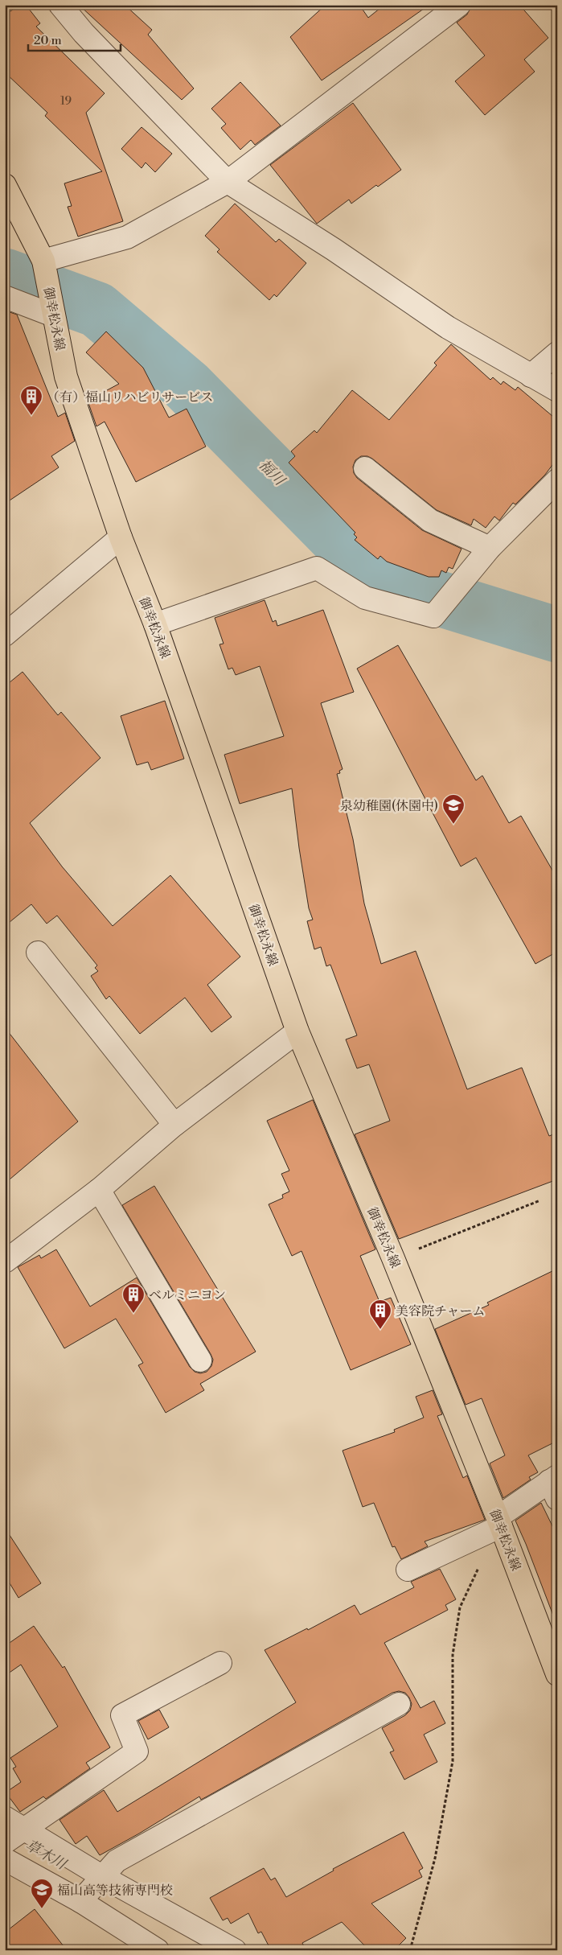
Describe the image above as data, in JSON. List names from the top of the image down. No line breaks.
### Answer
{"streets":{"main road":["御幸松永線"]},"water":["福川","草木川"],"places":{"building":["（有）福山リハビリサービス","ベルミニヨン","美容院チャーム"],"school or university":["泉幼稚園(休園中)","福山高等技術専門校"]},"house_numbers":["19"],"scale_bar":"20 m"}
